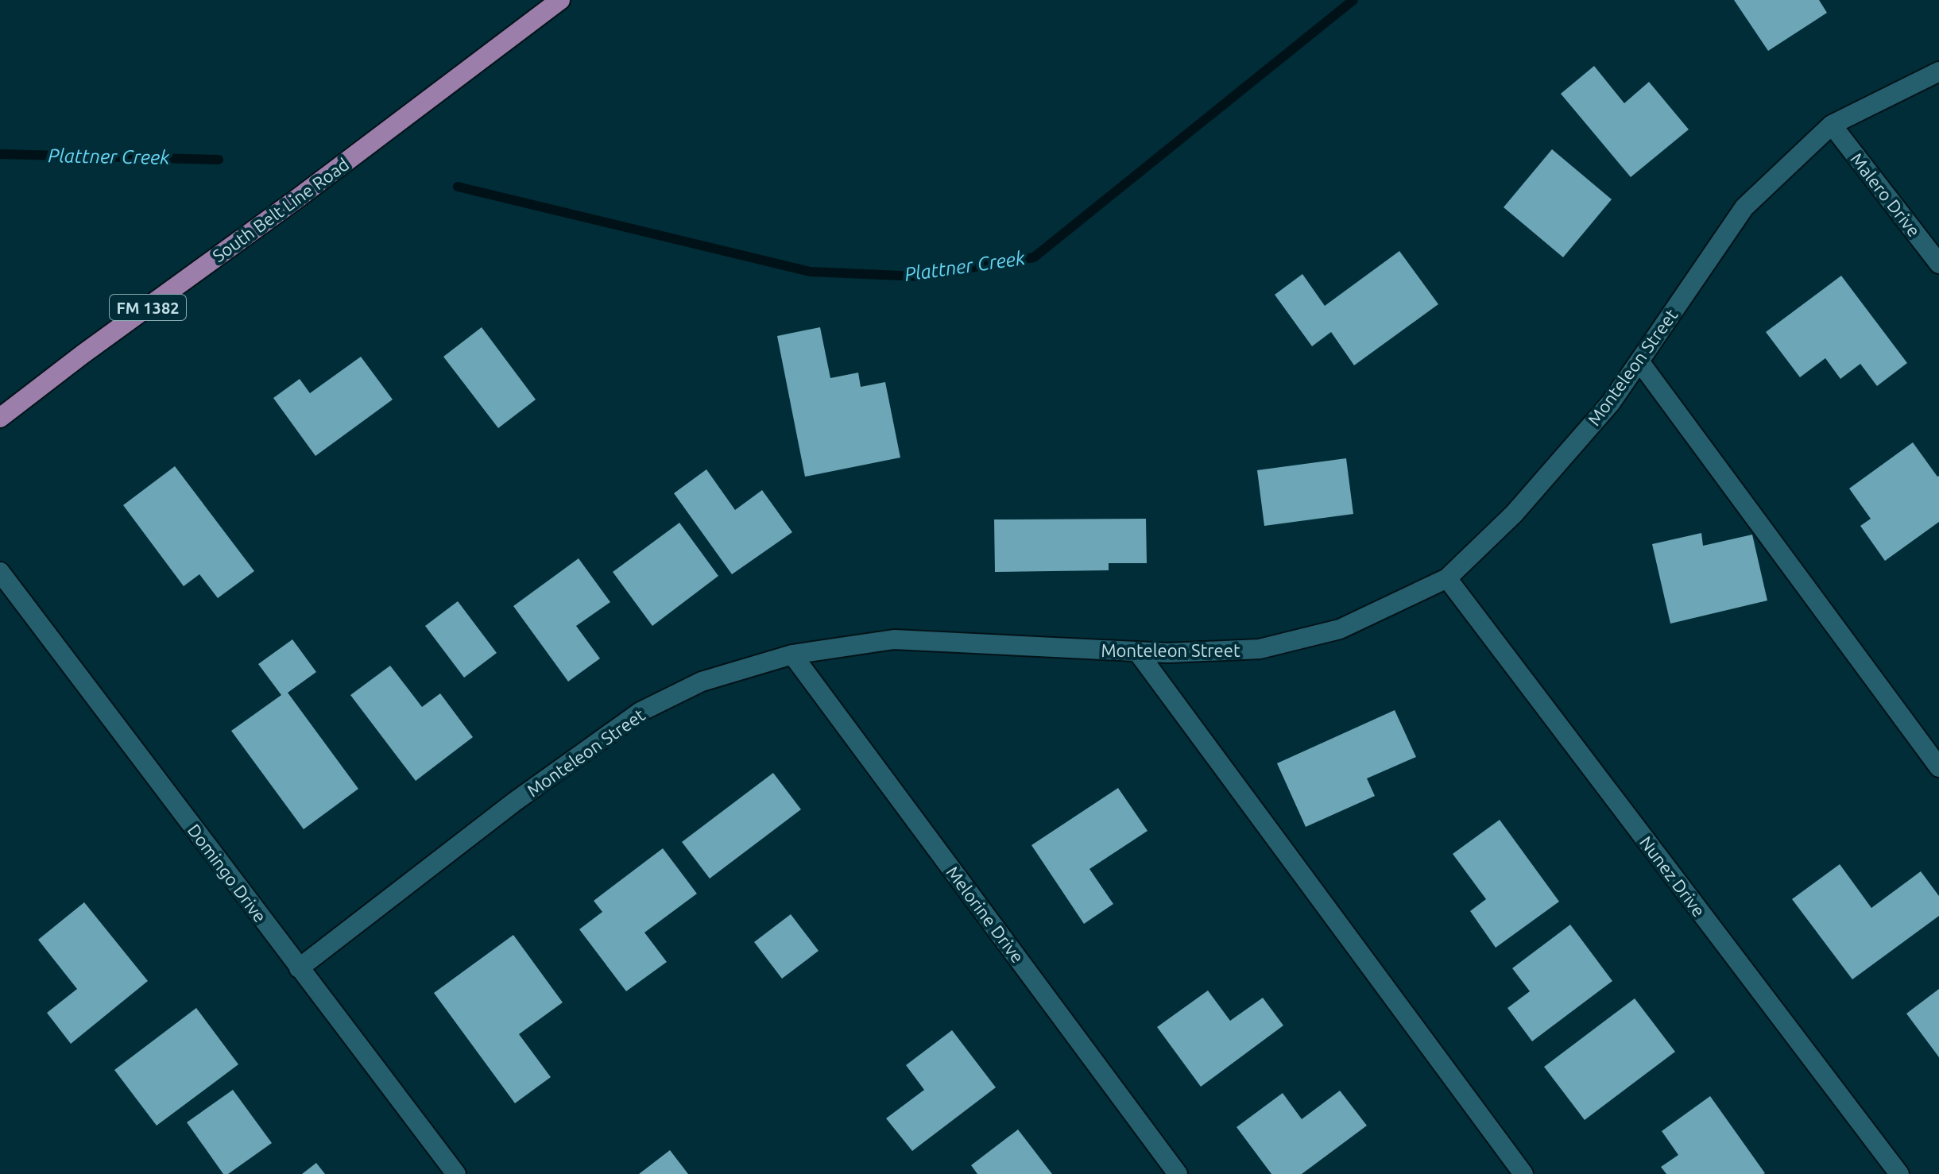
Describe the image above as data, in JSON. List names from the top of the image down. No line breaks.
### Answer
{"streets":{"main road":["South Belt Line Road","FM 1382"],"street":["Malero Drive","Monteleon Street","Domingo Drive","Nunez Drive","Melorine Drive"]},"crossings":[["Malero Drive","Monteleon Street"],["Monteleon Street","Domingo Drive"],["Monteleon Street","Nunez Drive"],["Monteleon Street","Melorine Drive"]],"water":["Plattner Creek"]}
